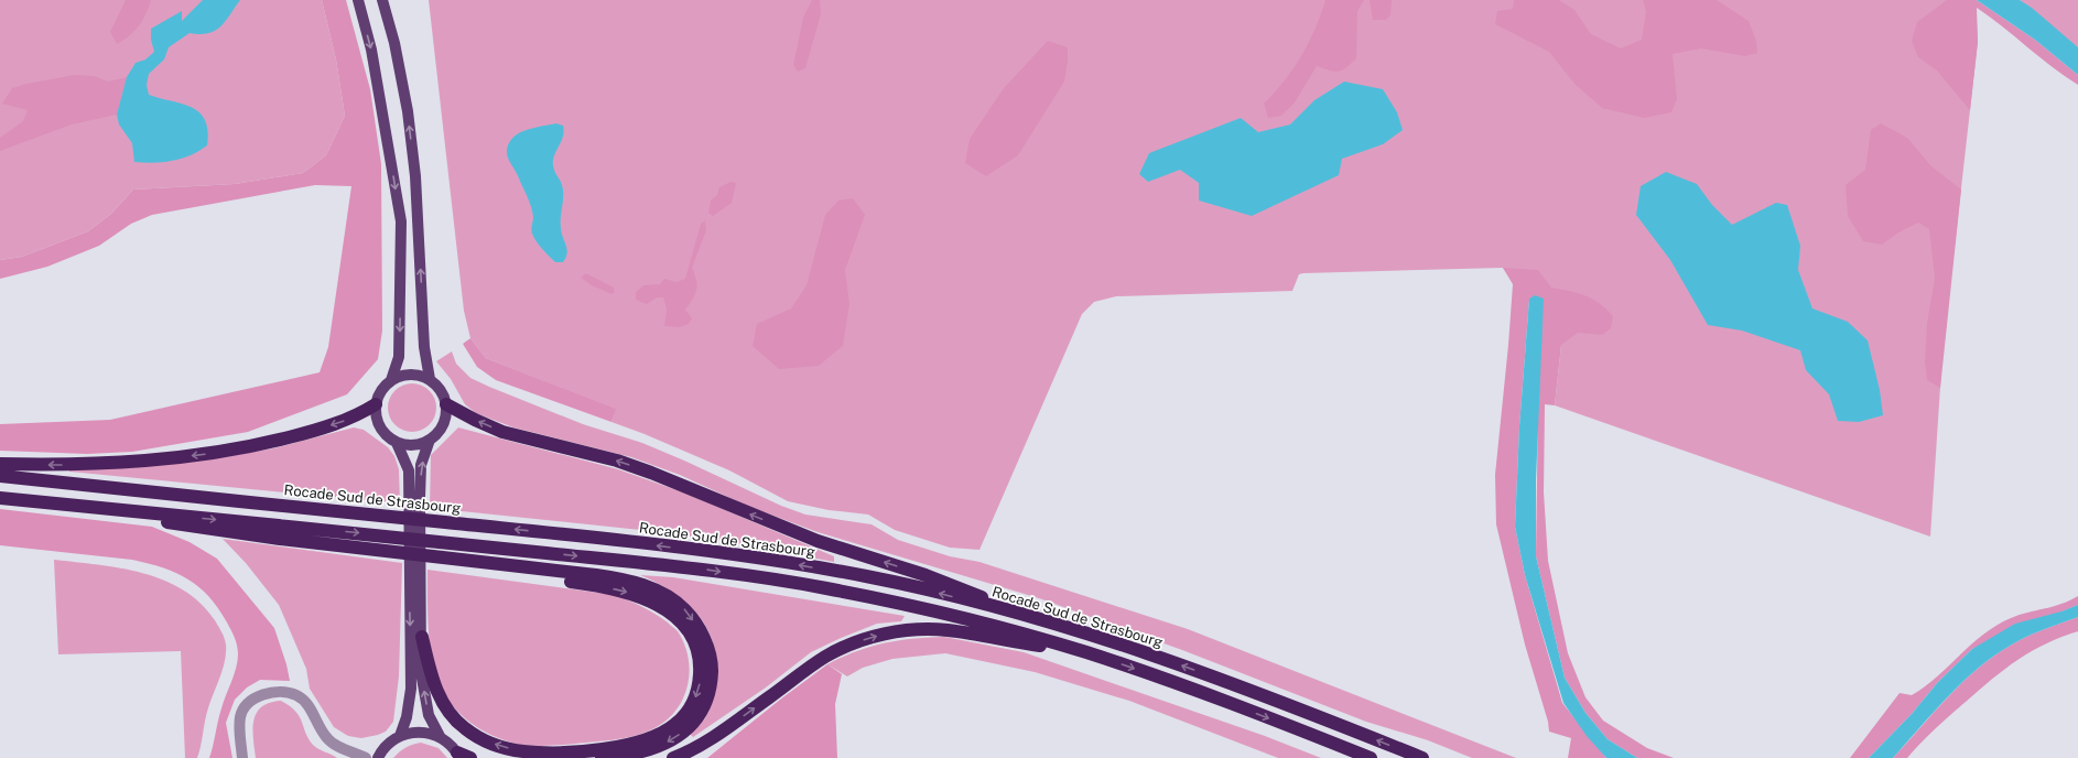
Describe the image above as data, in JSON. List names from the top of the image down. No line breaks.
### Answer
{"streets":{"highway":["Rocade Sud de Strasbourg"]}}
